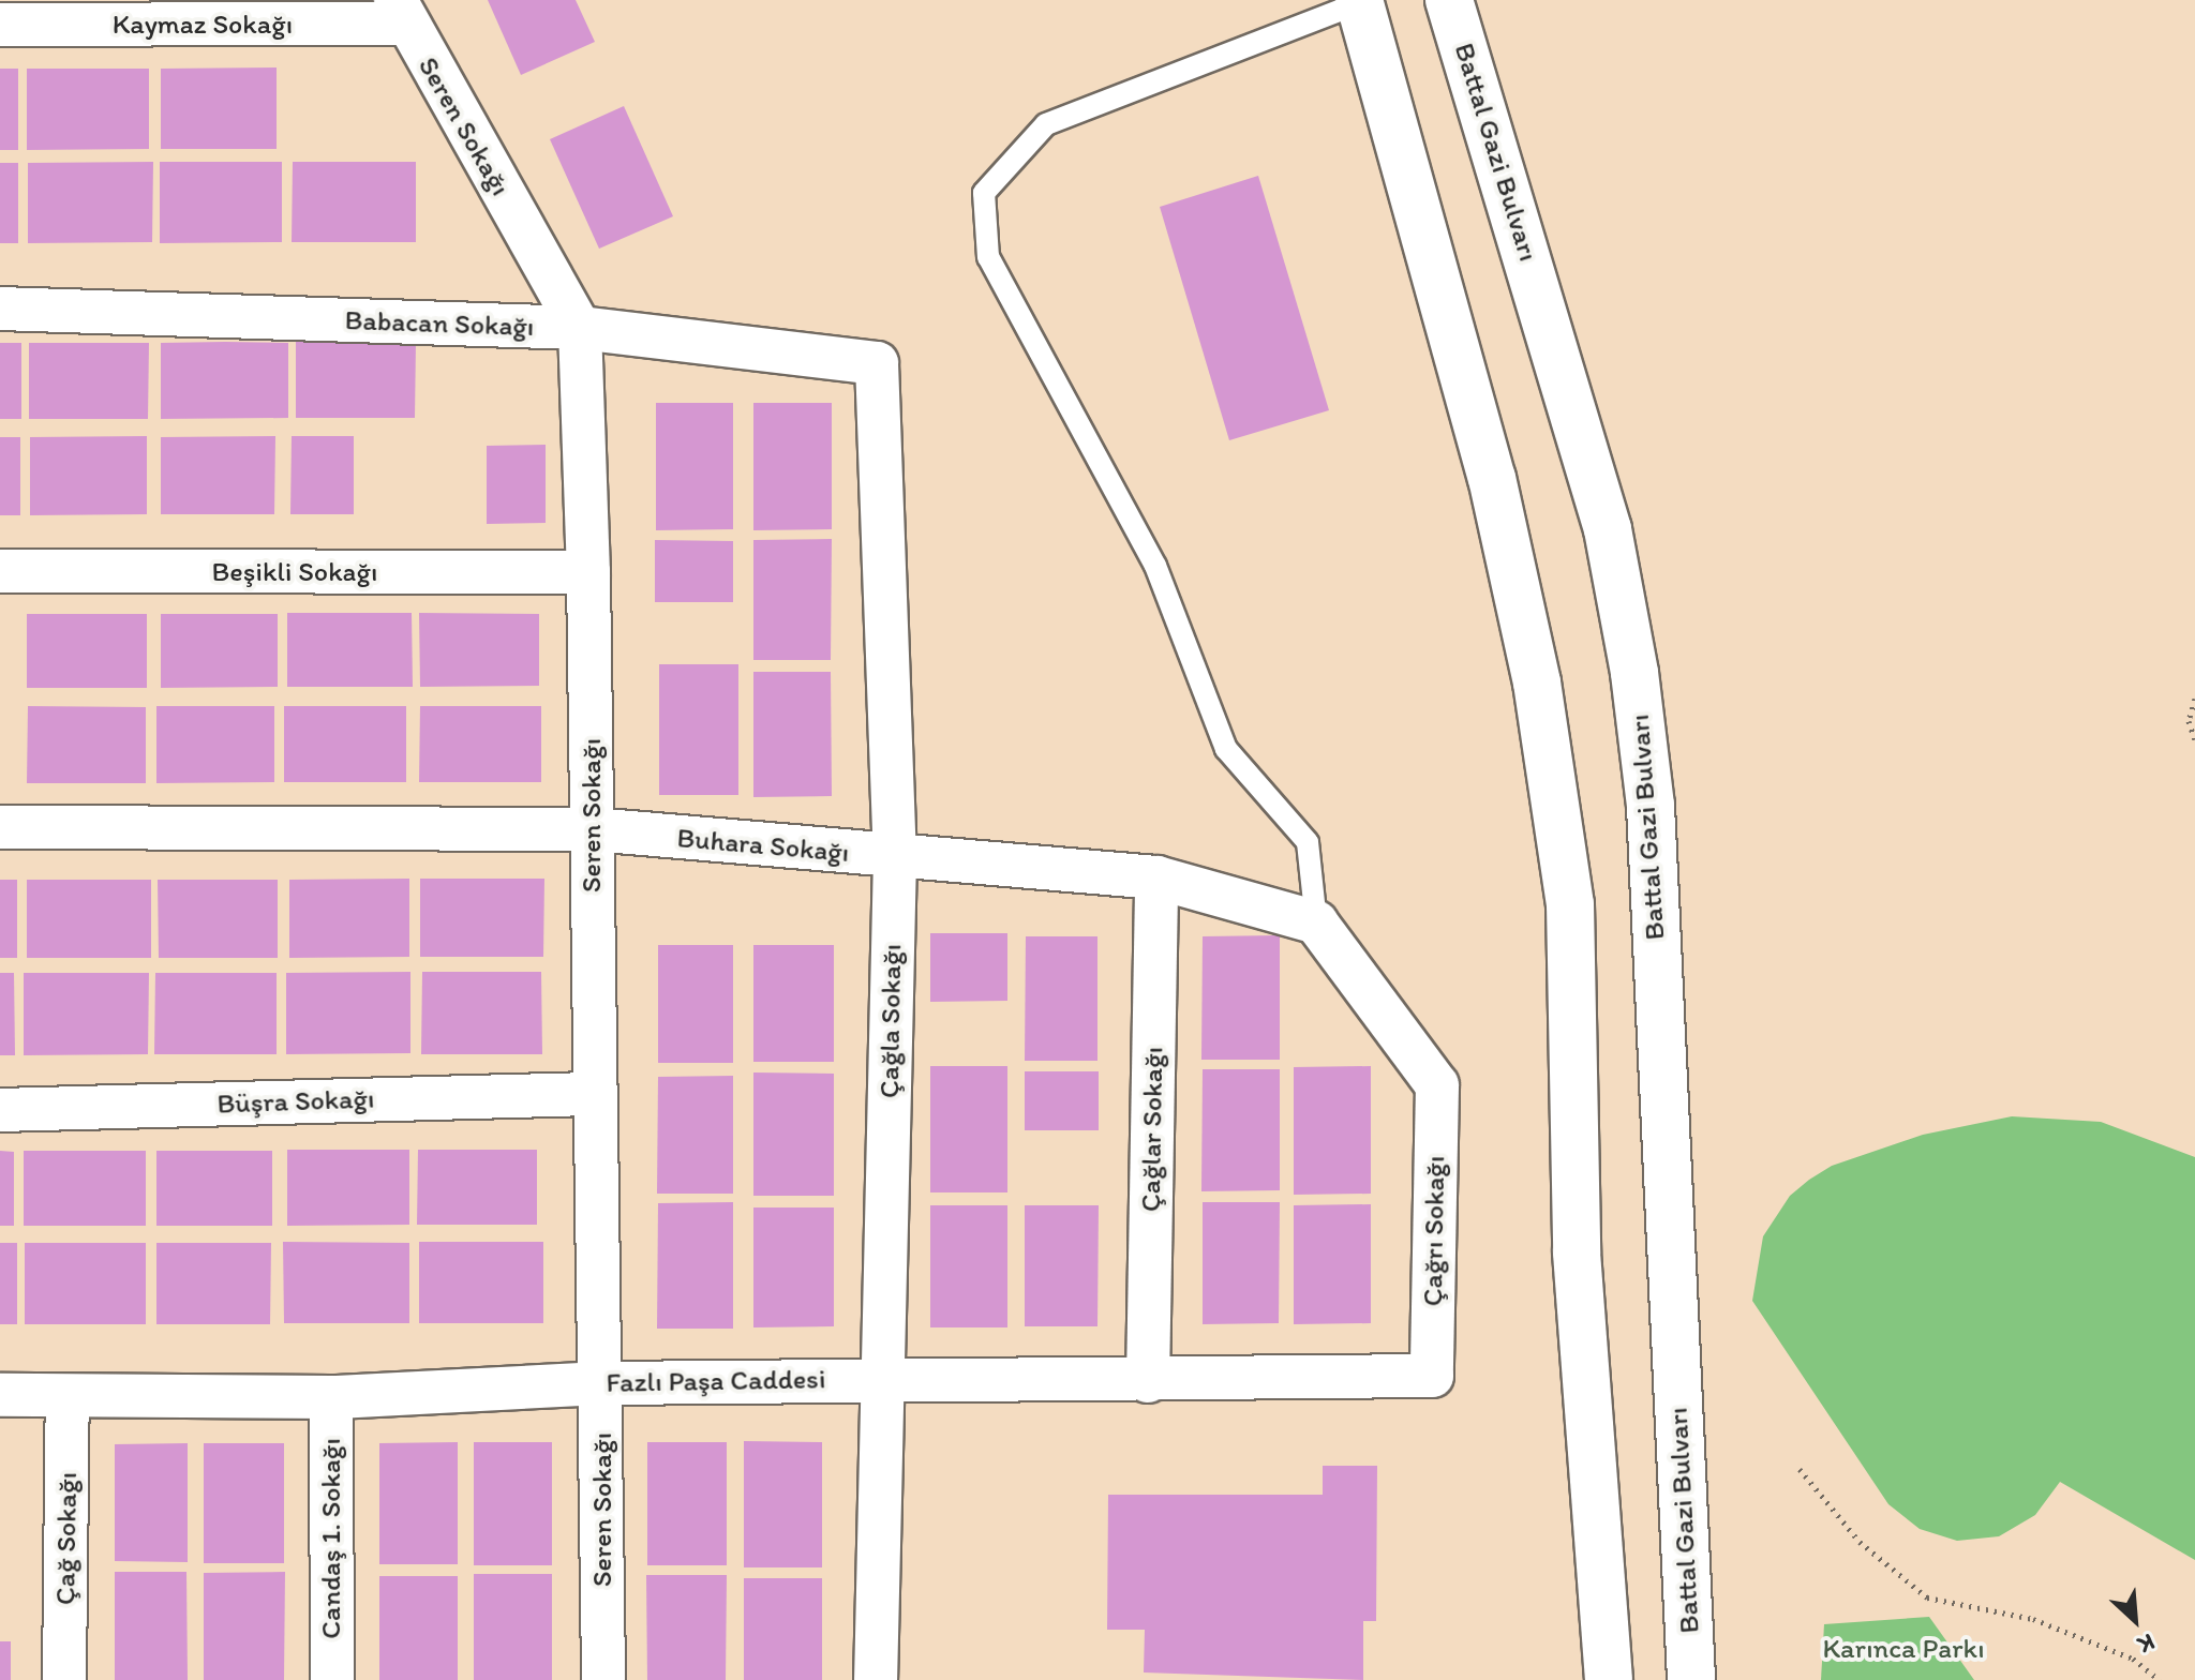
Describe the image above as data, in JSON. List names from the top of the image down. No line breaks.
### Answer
{"streets":{"street":["Kaymaz Sokağı","Seren Sokağı","Battal Gazi Bulvarı","Babacan Sokağı","Beşikli Sokağı","Buhara Sokağı","Çağla Sokağı","Büşra Sokağı","Çağlar Sokağı","Çağrı Sokağı","Fazlı Paşa Caddesi","Çağ Sokağı","Candaş 1. Sokağı"]},"crossings":[["Kaymaz Sokağı","Seren Sokağı"],["Seren Sokağı","Babacan Sokağı"],["Seren Sokağı","Beşikli Sokağı"],["Seren Sokağı","Buhara Sokağı"],["Seren Sokağı","Büşra Sokağı"],["Seren Sokağı","Fazlı Paşa Caddesi"],["Babacan Sokağı","Çağla Sokağı"],["Buhara Sokağı","Çağla Sokağı"],["Buhara Sokağı","Çağlar Sokağı"],["Buhara Sokağı","Çağrı Sokağı"],["Çağla Sokağı","Fazlı Paşa Caddesi"],["Çağlar Sokağı","Fazlı Paşa Caddesi"],["Çağrı Sokağı","Fazlı Paşa Caddesi"],["Fazlı Paşa Caddesi","Çağ Sokağı"],["Fazlı Paşa Caddesi","Candaş 1. Sokağı"]],"parks":["Karınca Parkı"],"north":"bottom right"}
